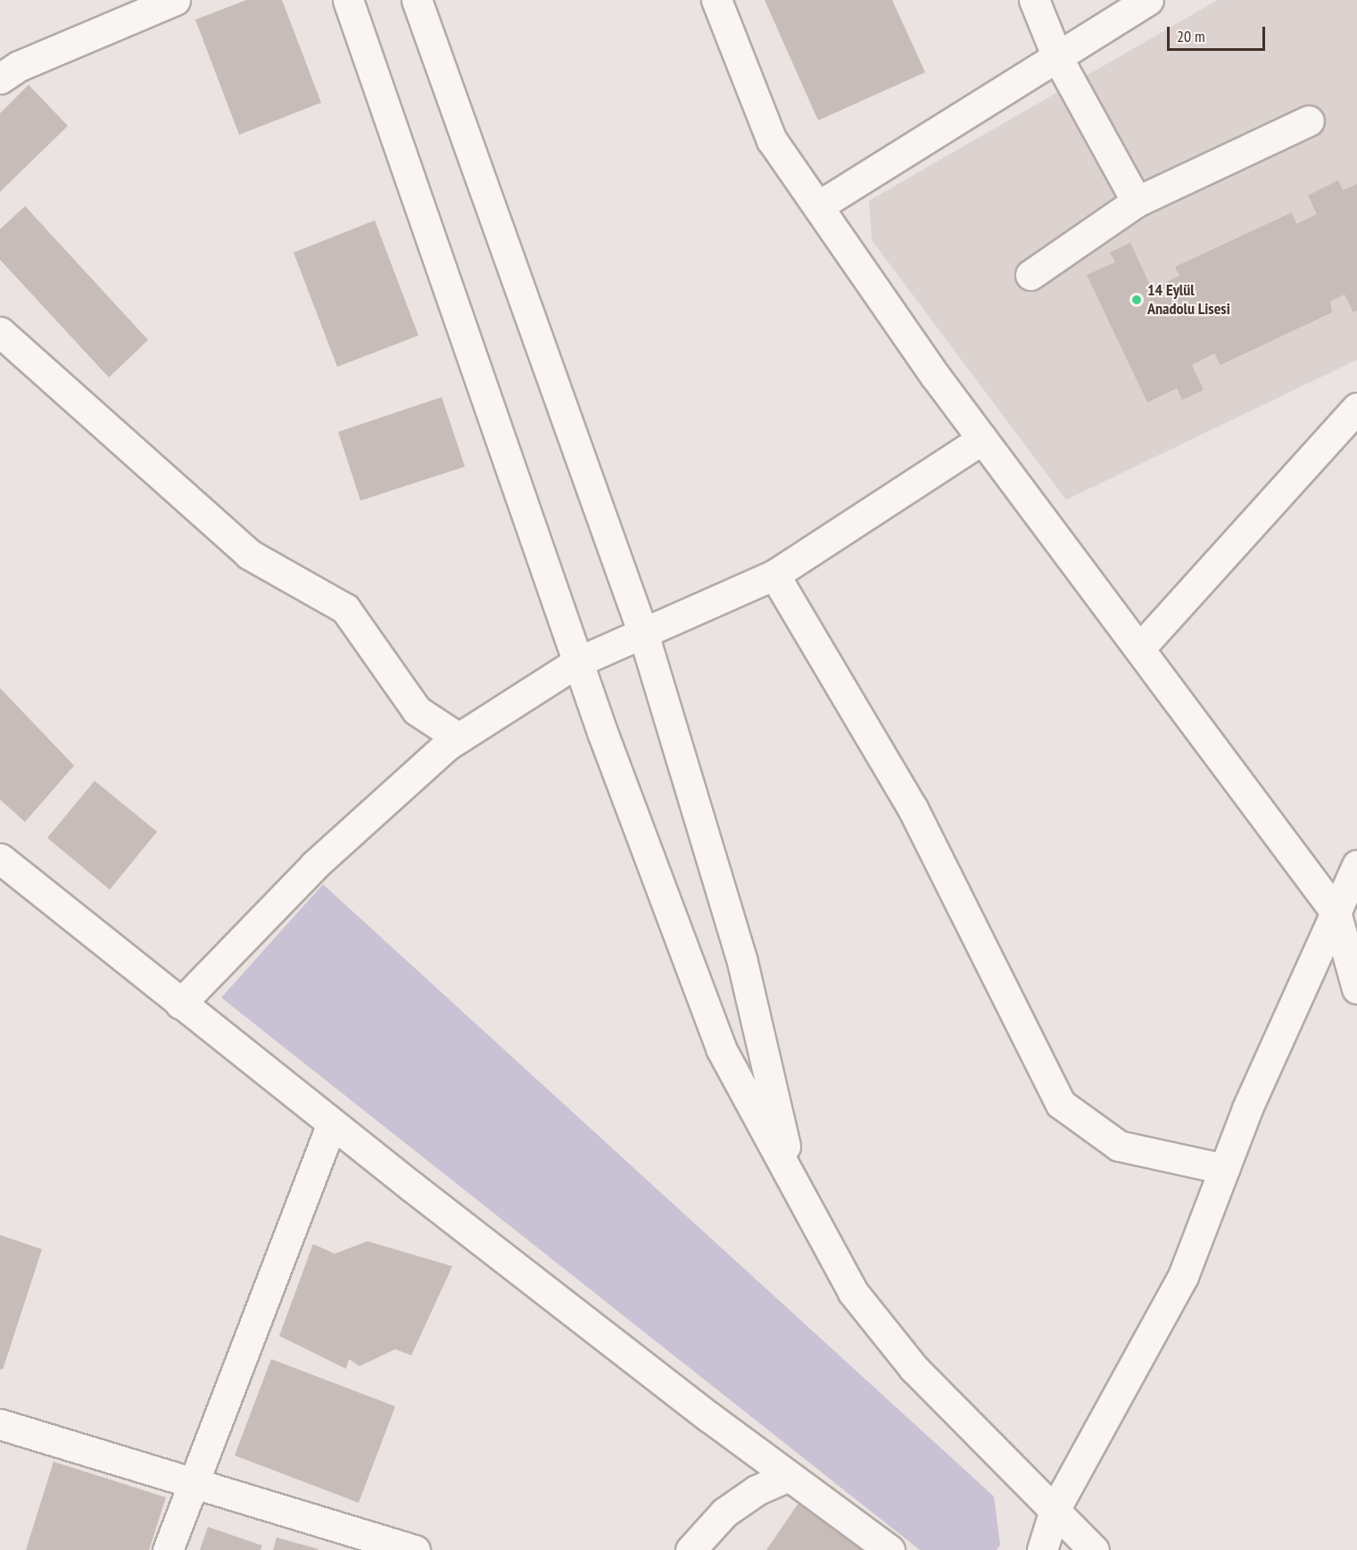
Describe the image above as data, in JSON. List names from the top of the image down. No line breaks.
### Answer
{"places":["14 Eylül Anadolu Lisesi"],"scale_bar":"20 m"}
